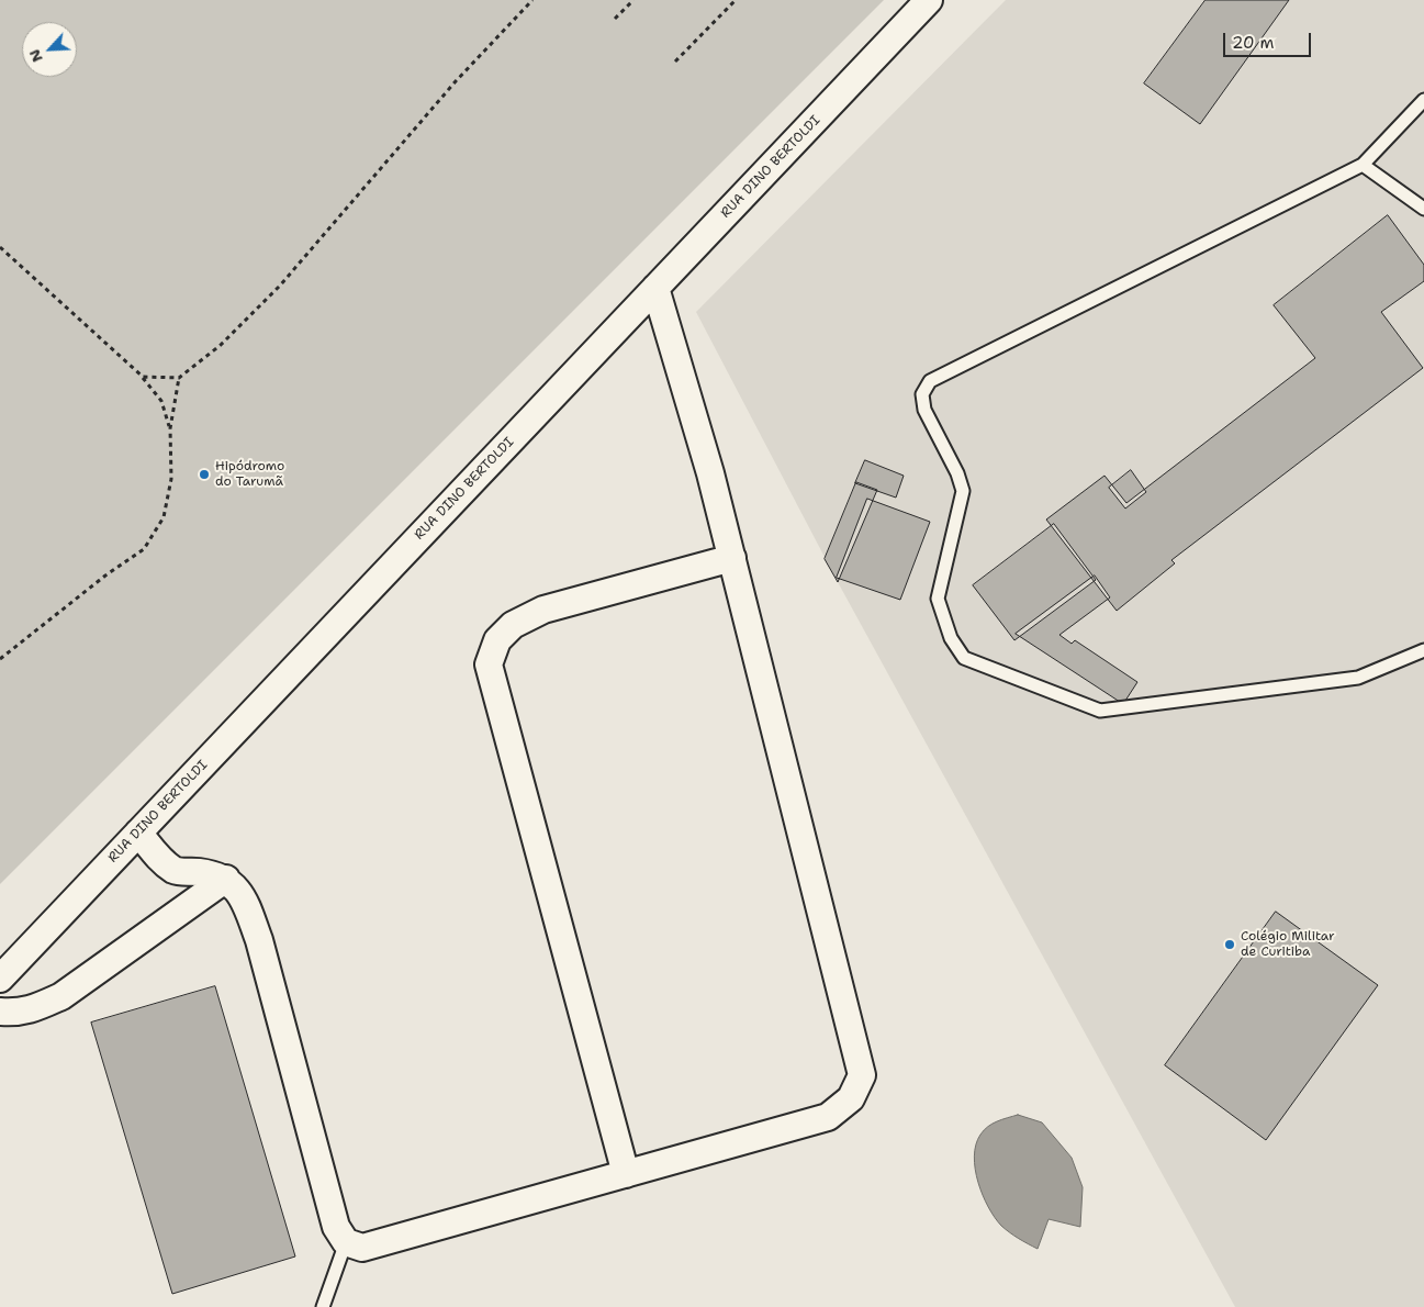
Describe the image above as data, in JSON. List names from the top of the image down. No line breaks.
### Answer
{"streets":{"street":["RUA DINO BERTOLDI"]},"places":["Hipódromo do Tarumã","Colégio Militar de Curitiba"],"scale_bar":"20 m","north":"bottom left"}
